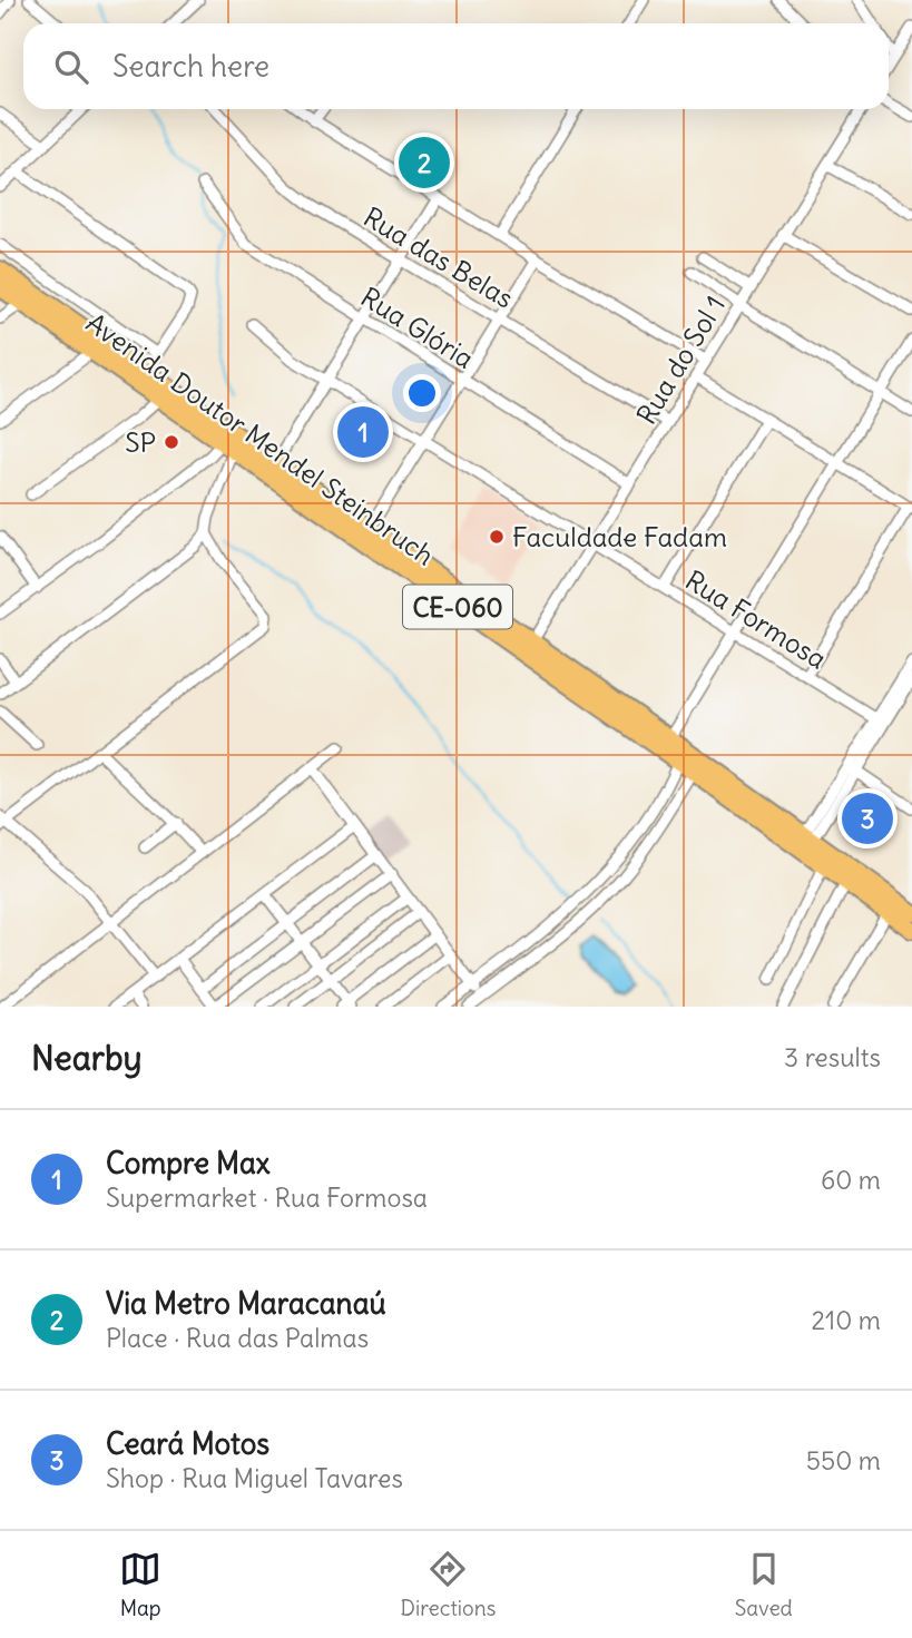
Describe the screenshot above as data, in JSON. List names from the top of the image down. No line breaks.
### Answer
{"streets":{"highway":["Avenida Doutor Mendel Steinbruch","CE-060"],"street":["Rua das Belas","Rua Glória","Rua do Sol 1","Rua Formosa"]},"crossings":[["Rua das Belas","Rua do Sol 1"],["Rua Glória","Rua do Sol 1"],["Rua do Sol 1","Avenida Doutor Mendel Steinbruch"],["Rua do Sol 1","Rua Formosa"]],"places":["SP","Faculdade Fadam"],"page":{"search":"Search here","pins":["2","1","3"],"heading":["Nearby","3 results"],"list":[{"mark":"1","name":"Compre Max","note":"Supermarket · Rua Formosa","value":"60 m"},{"mark":"2","name":"Via Metro Maracanaú","note":"Place · Rua das Palmas","value":"210 m"},{"mark":"3","name":"Ceará Motos","note":"Shop · Rua Miguel Tavares","value":"550 m"}],"nav":["Map","Directions","Saved"]}}
